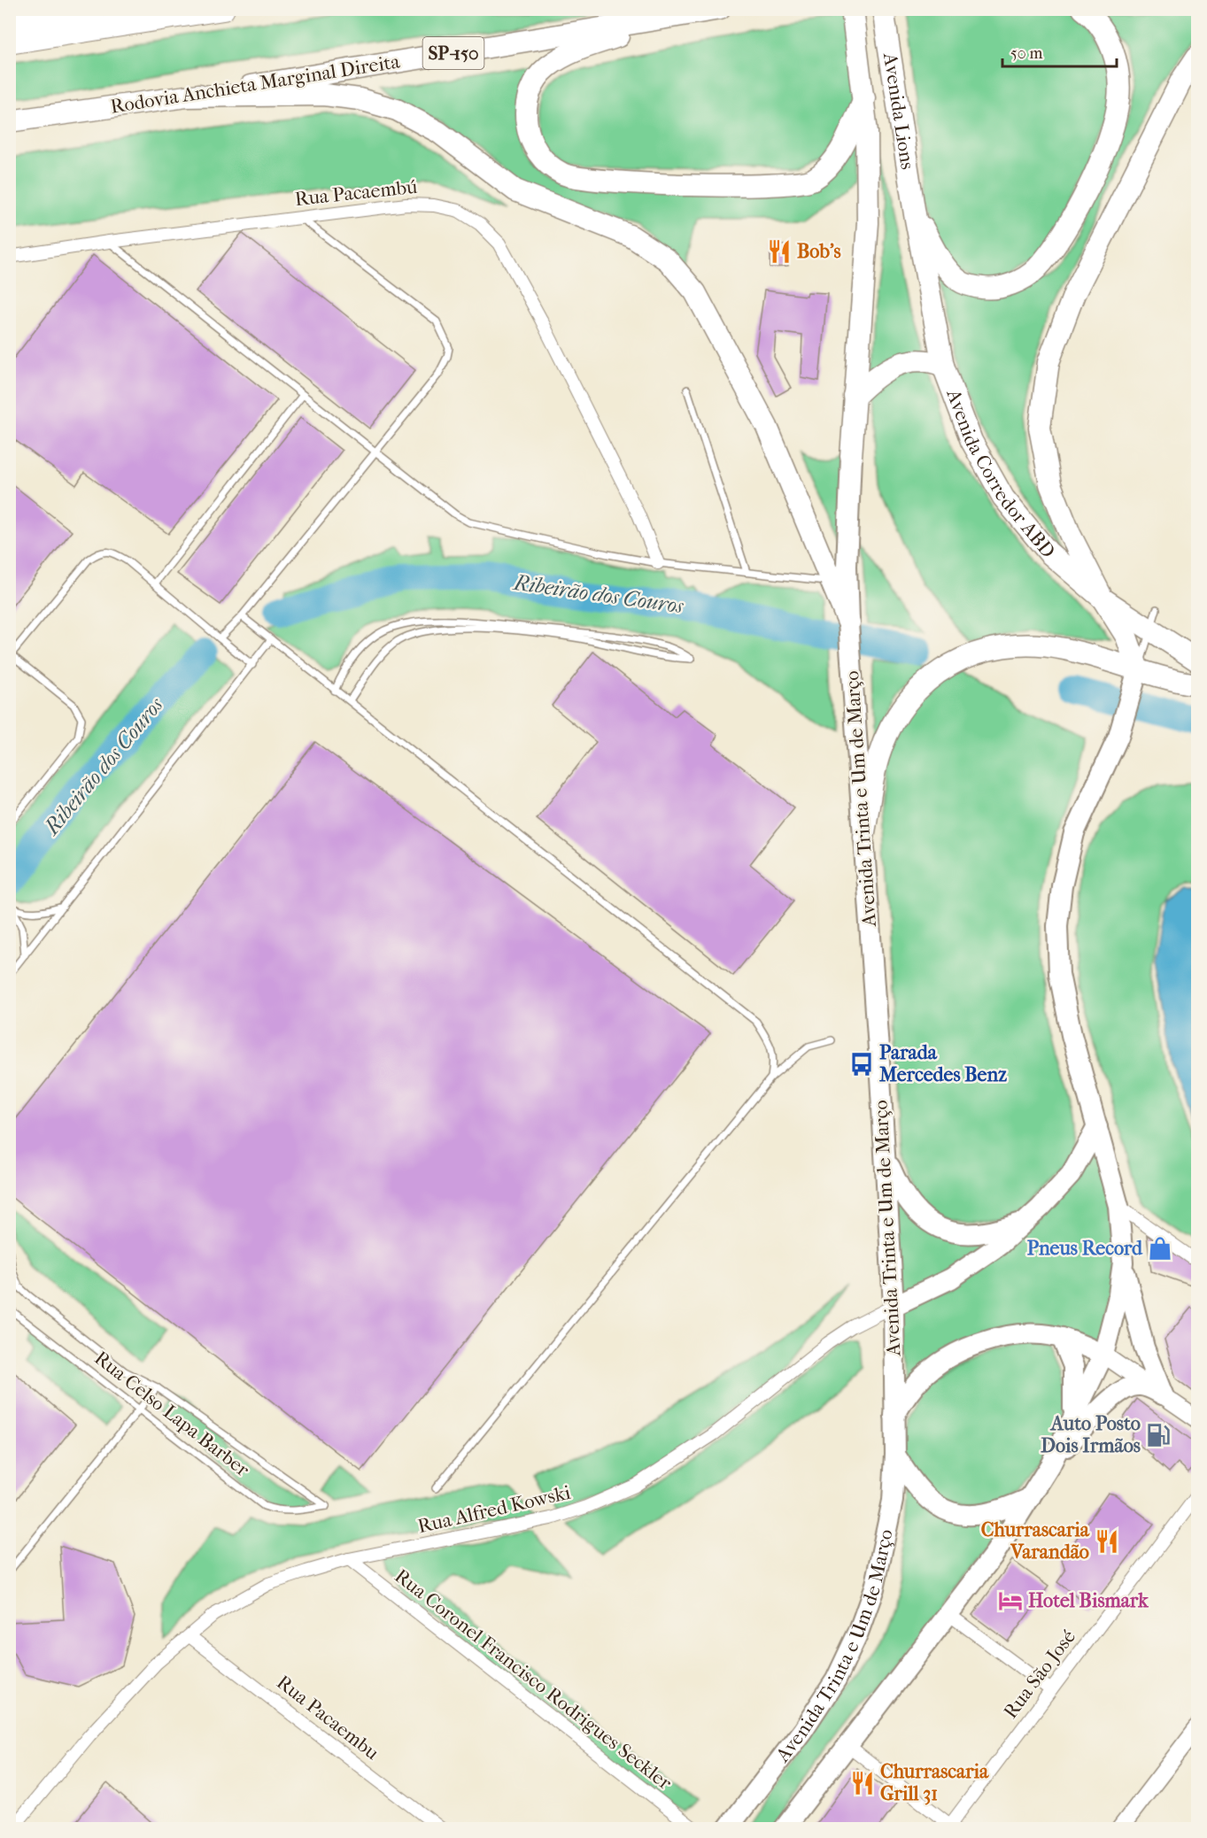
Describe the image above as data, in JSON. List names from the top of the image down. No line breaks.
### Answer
{"streets":{"highway":["SP-150","Rodovia Anchieta Marginal Direita","Avenida Lions","Avenida Corredor ABD"],"main road":["Avenida Trinta e Um de Março"],"street":["Rua Pacaembú","Rua Alfred Kowski","Rua São José","Rua Coronel Francisco Rodrigues Seckler","Rua Pacaembu"],"lane":["Rua Celso Lapa Barber"]},"crossings":[["Avenida Lions","Avenida Corredor ABD"],["Avenida Trinta e Um de Março","Rua Alfred Kowski"],["Rua Alfred Kowski","Rua Coronel Francisco Rodrigues Seckler"],["Rua Alfred Kowski","Rua Pacaembu"]],"water":["Ribeirão dos Couros"],"places":{"restaurant":["Bob's","Churrascaria Varandão","Churrascaria Grill 31"],"bus stop":["Parada Mercedes Benz"],"shop":["Pneus Record"],"fuel station":["Auto Posto Dois Irmãos"],"hotel":["Hotel Bismark"]},"scale_bar":"50 m"}
